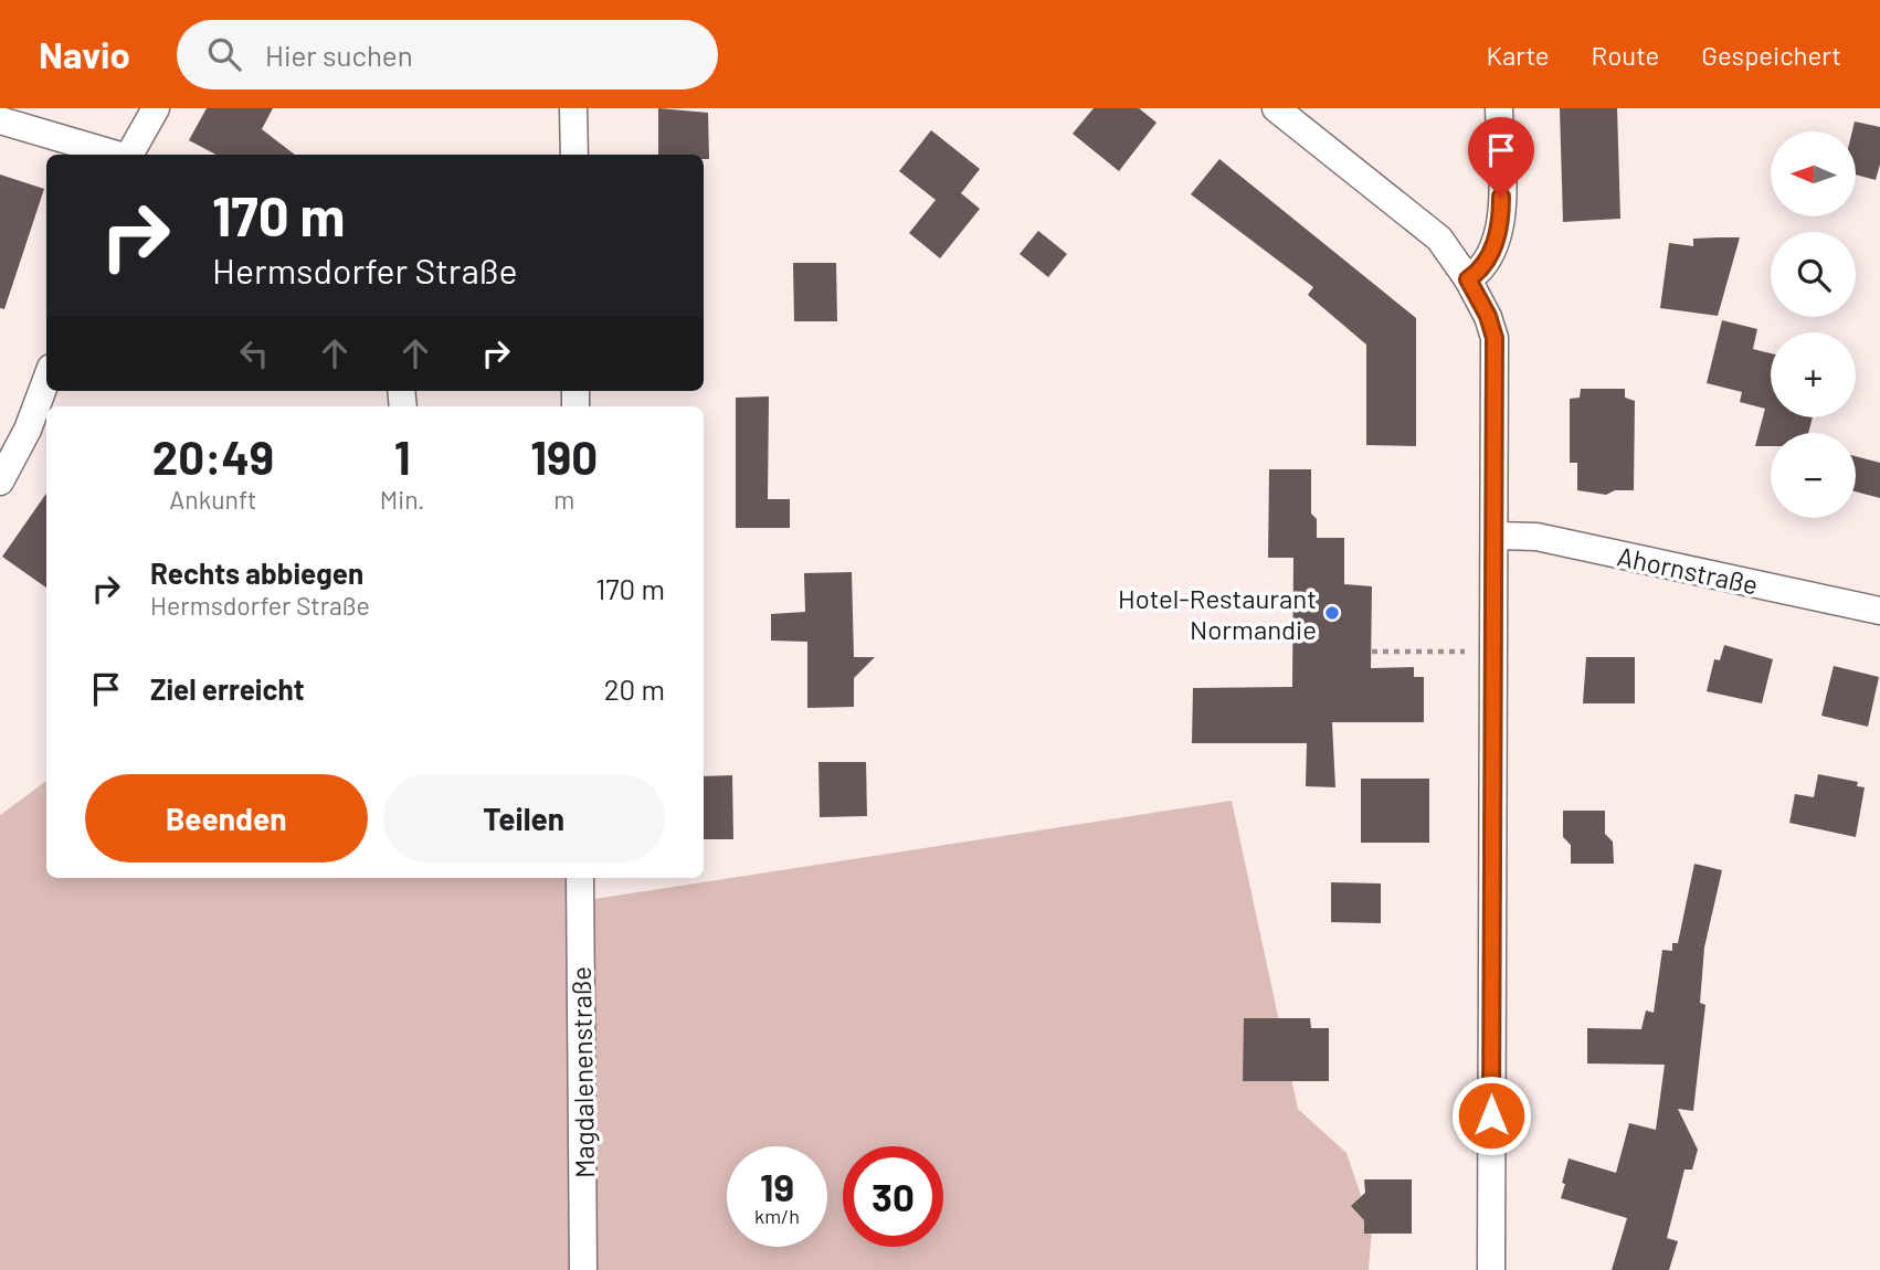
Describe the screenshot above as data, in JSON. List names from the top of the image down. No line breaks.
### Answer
{"streets":{"street":["Ahornstraße","Magdalenenstraße"]},"places":["Hotel-Restaurant Normandie"],"north":"left","page":{"header":"Navio","search":"Hier suchen","nav":["Karte","Route","Gespeichert"],"map_buttons":["+","−"],"turn":["170 m","Hermsdorfer Straße"],"eta":["20:49","Ankunft","1","Min.","190","m"],"list":[{"name":"Rechts abbiegen","note":"Hermsdorfer Straße","value":"170 m"},{"name":"Ziel erreicht","value":"20 m"}],"buttons":["Beenden","Teilen"],"speed":"19 km/h","limit":"30"}}
